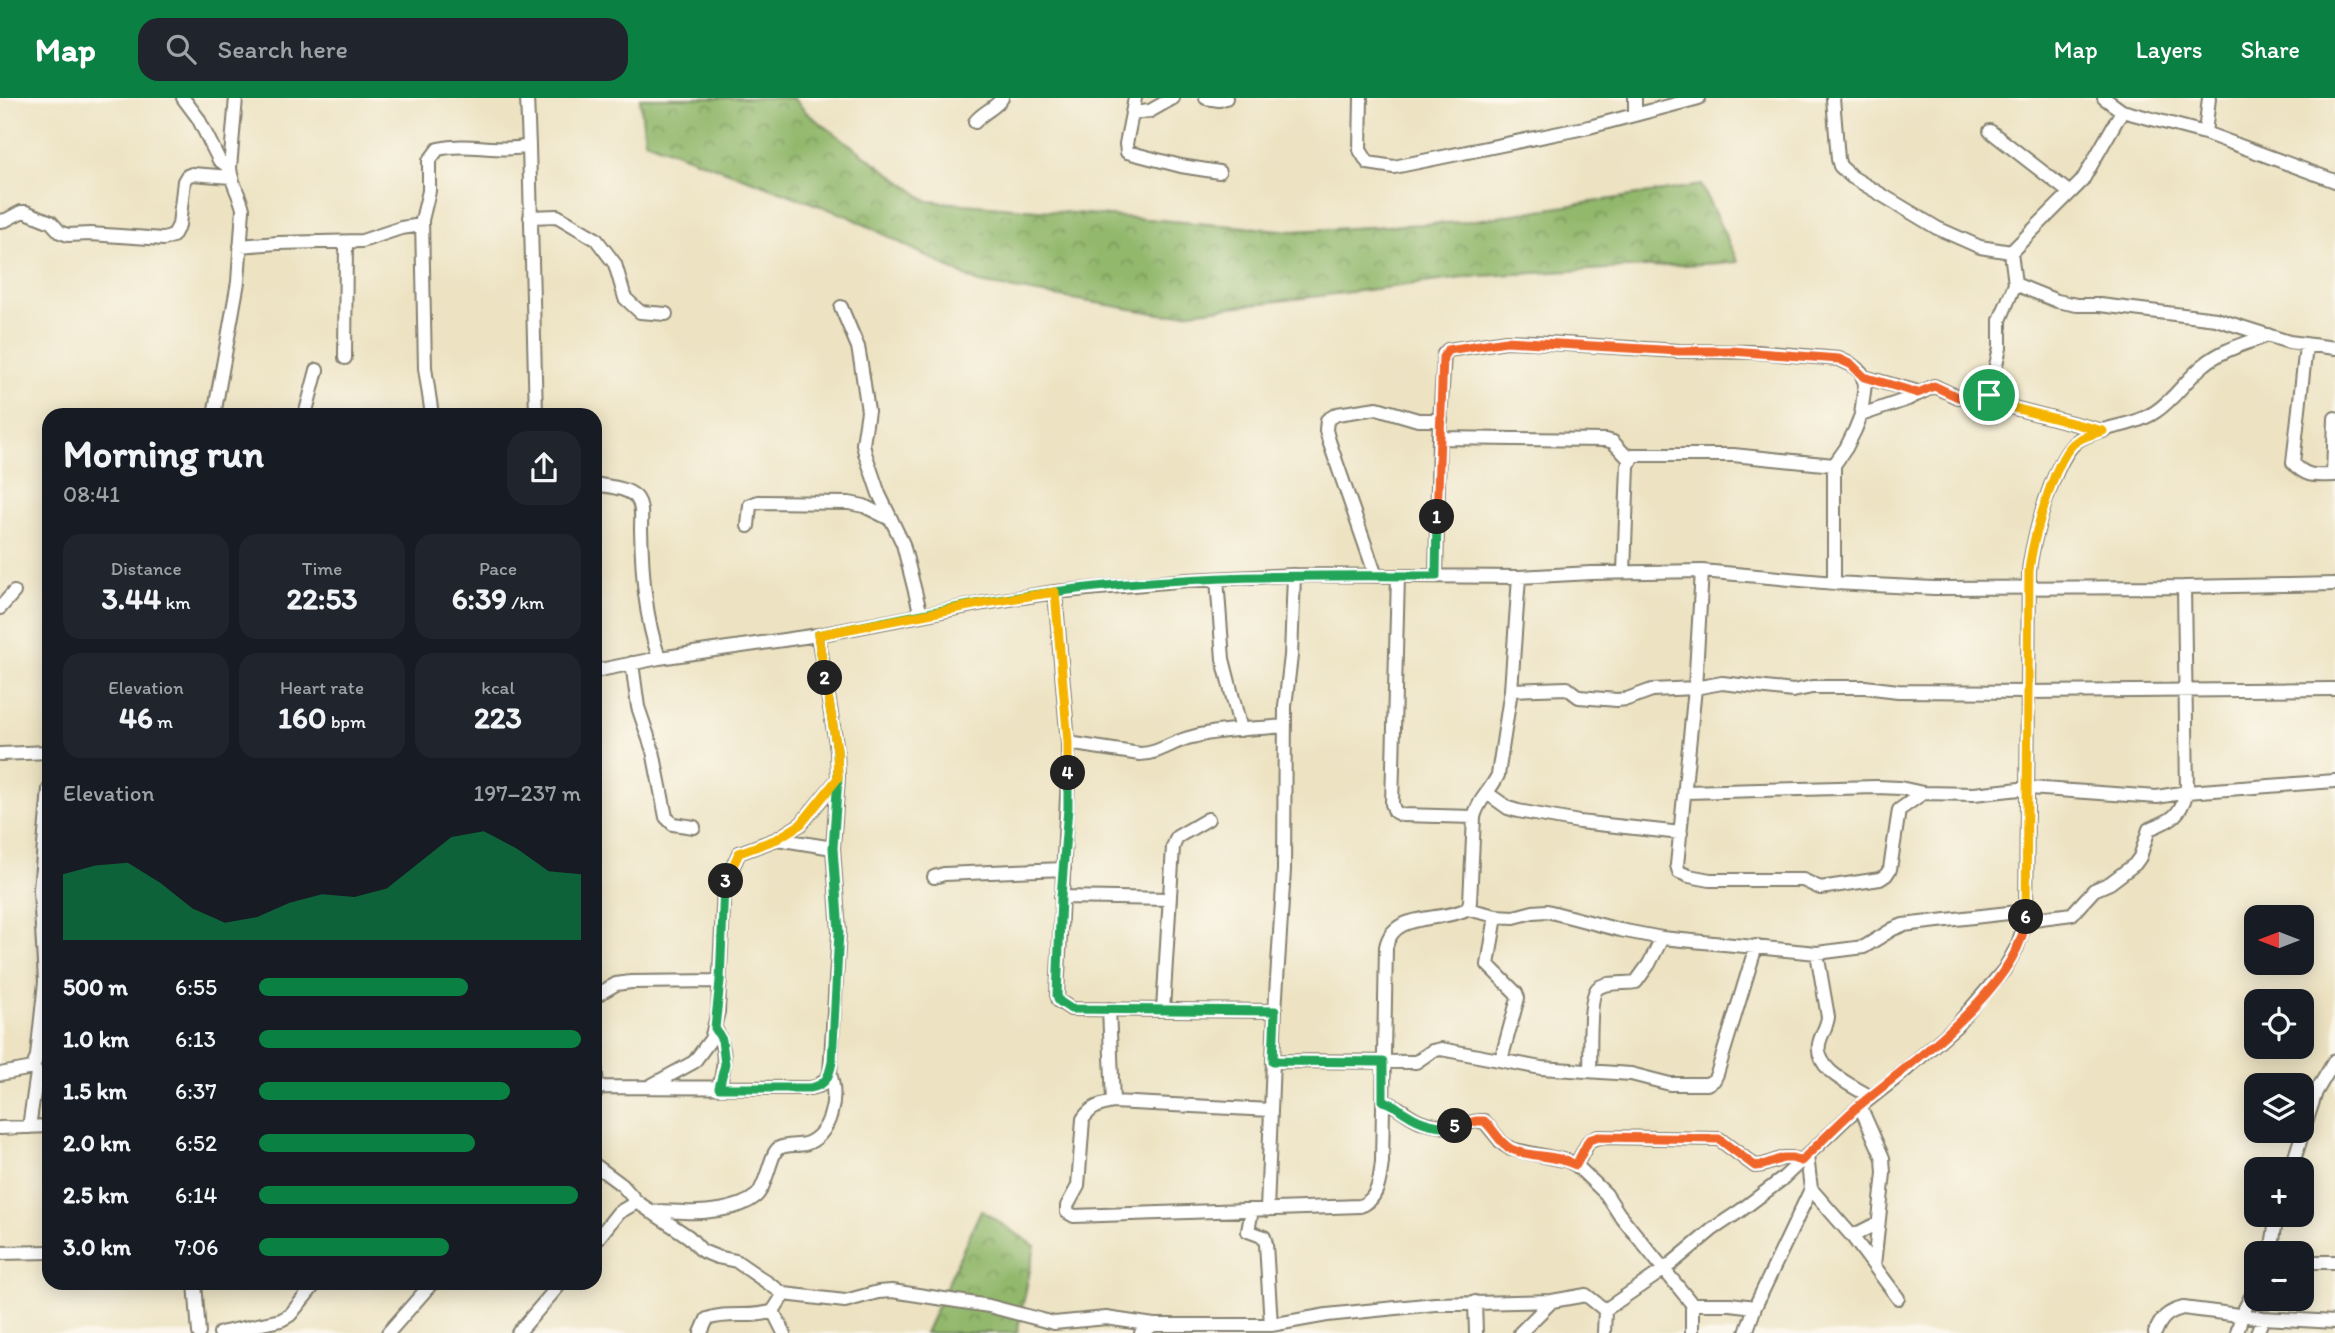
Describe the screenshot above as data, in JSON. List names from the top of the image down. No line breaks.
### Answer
{"north":"left","page":{"header":"Map","search":"Search here","nav":["Map","Layers","Share"],"heading":["Morning run","08:41"],"pins":["1","2","4","3","6","5"],"stats":[["Distance","3.44 km"],["Time","22:53"],["Pace","6:39 /km"],["Elevation","46 m"],["Heart rate","160 bpm"],["kcal","223"]],"chart":["Elevation","197–237 m"],"map_buttons":["+","−"],"list":[{"name":"500 m","note":"6:55"},{"name":"1.0 km","note":"6:13"},{"name":"1.5 km","note":"6:37"},{"name":"2.0 km","note":"6:52"},{"name":"2.5 km","note":"6:14"},{"name":"3.0 km","note":"7:06"}]}}
